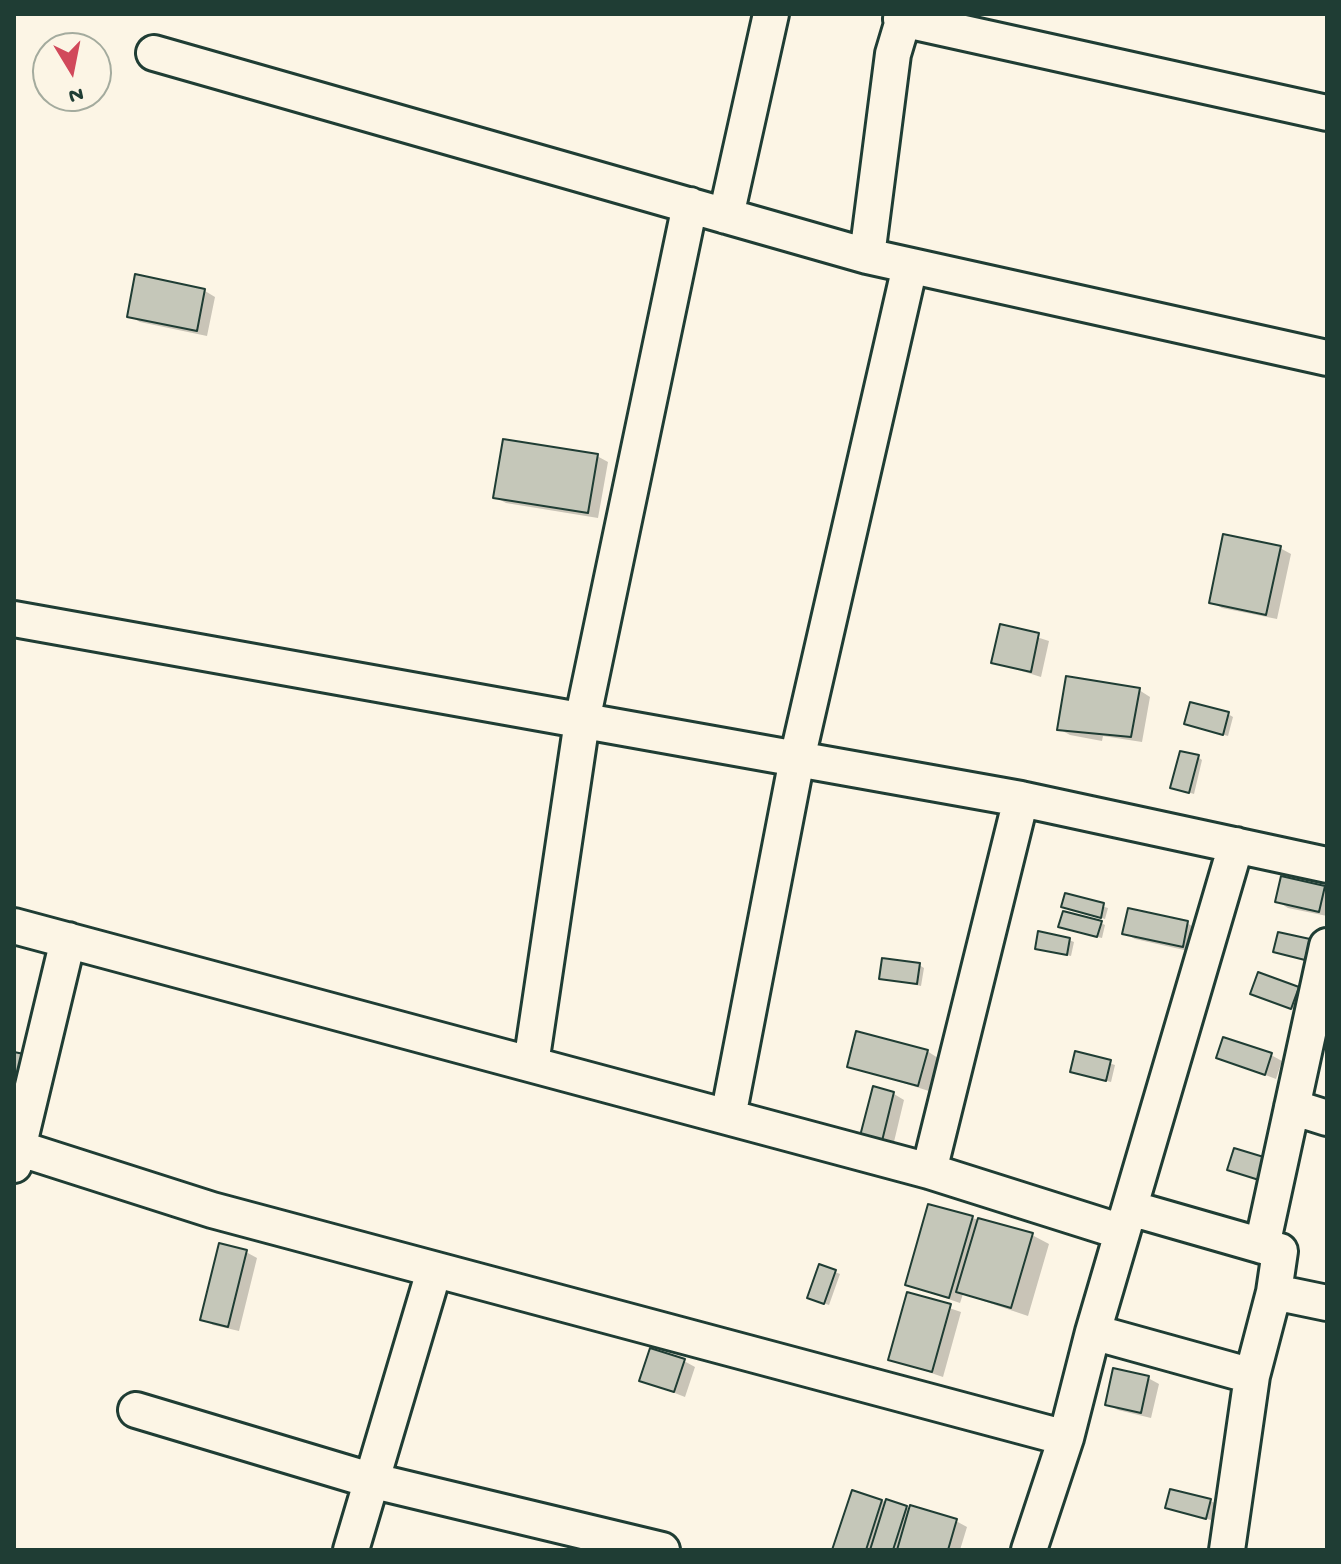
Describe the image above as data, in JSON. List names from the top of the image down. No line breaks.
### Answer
{"north":"bottom"}
